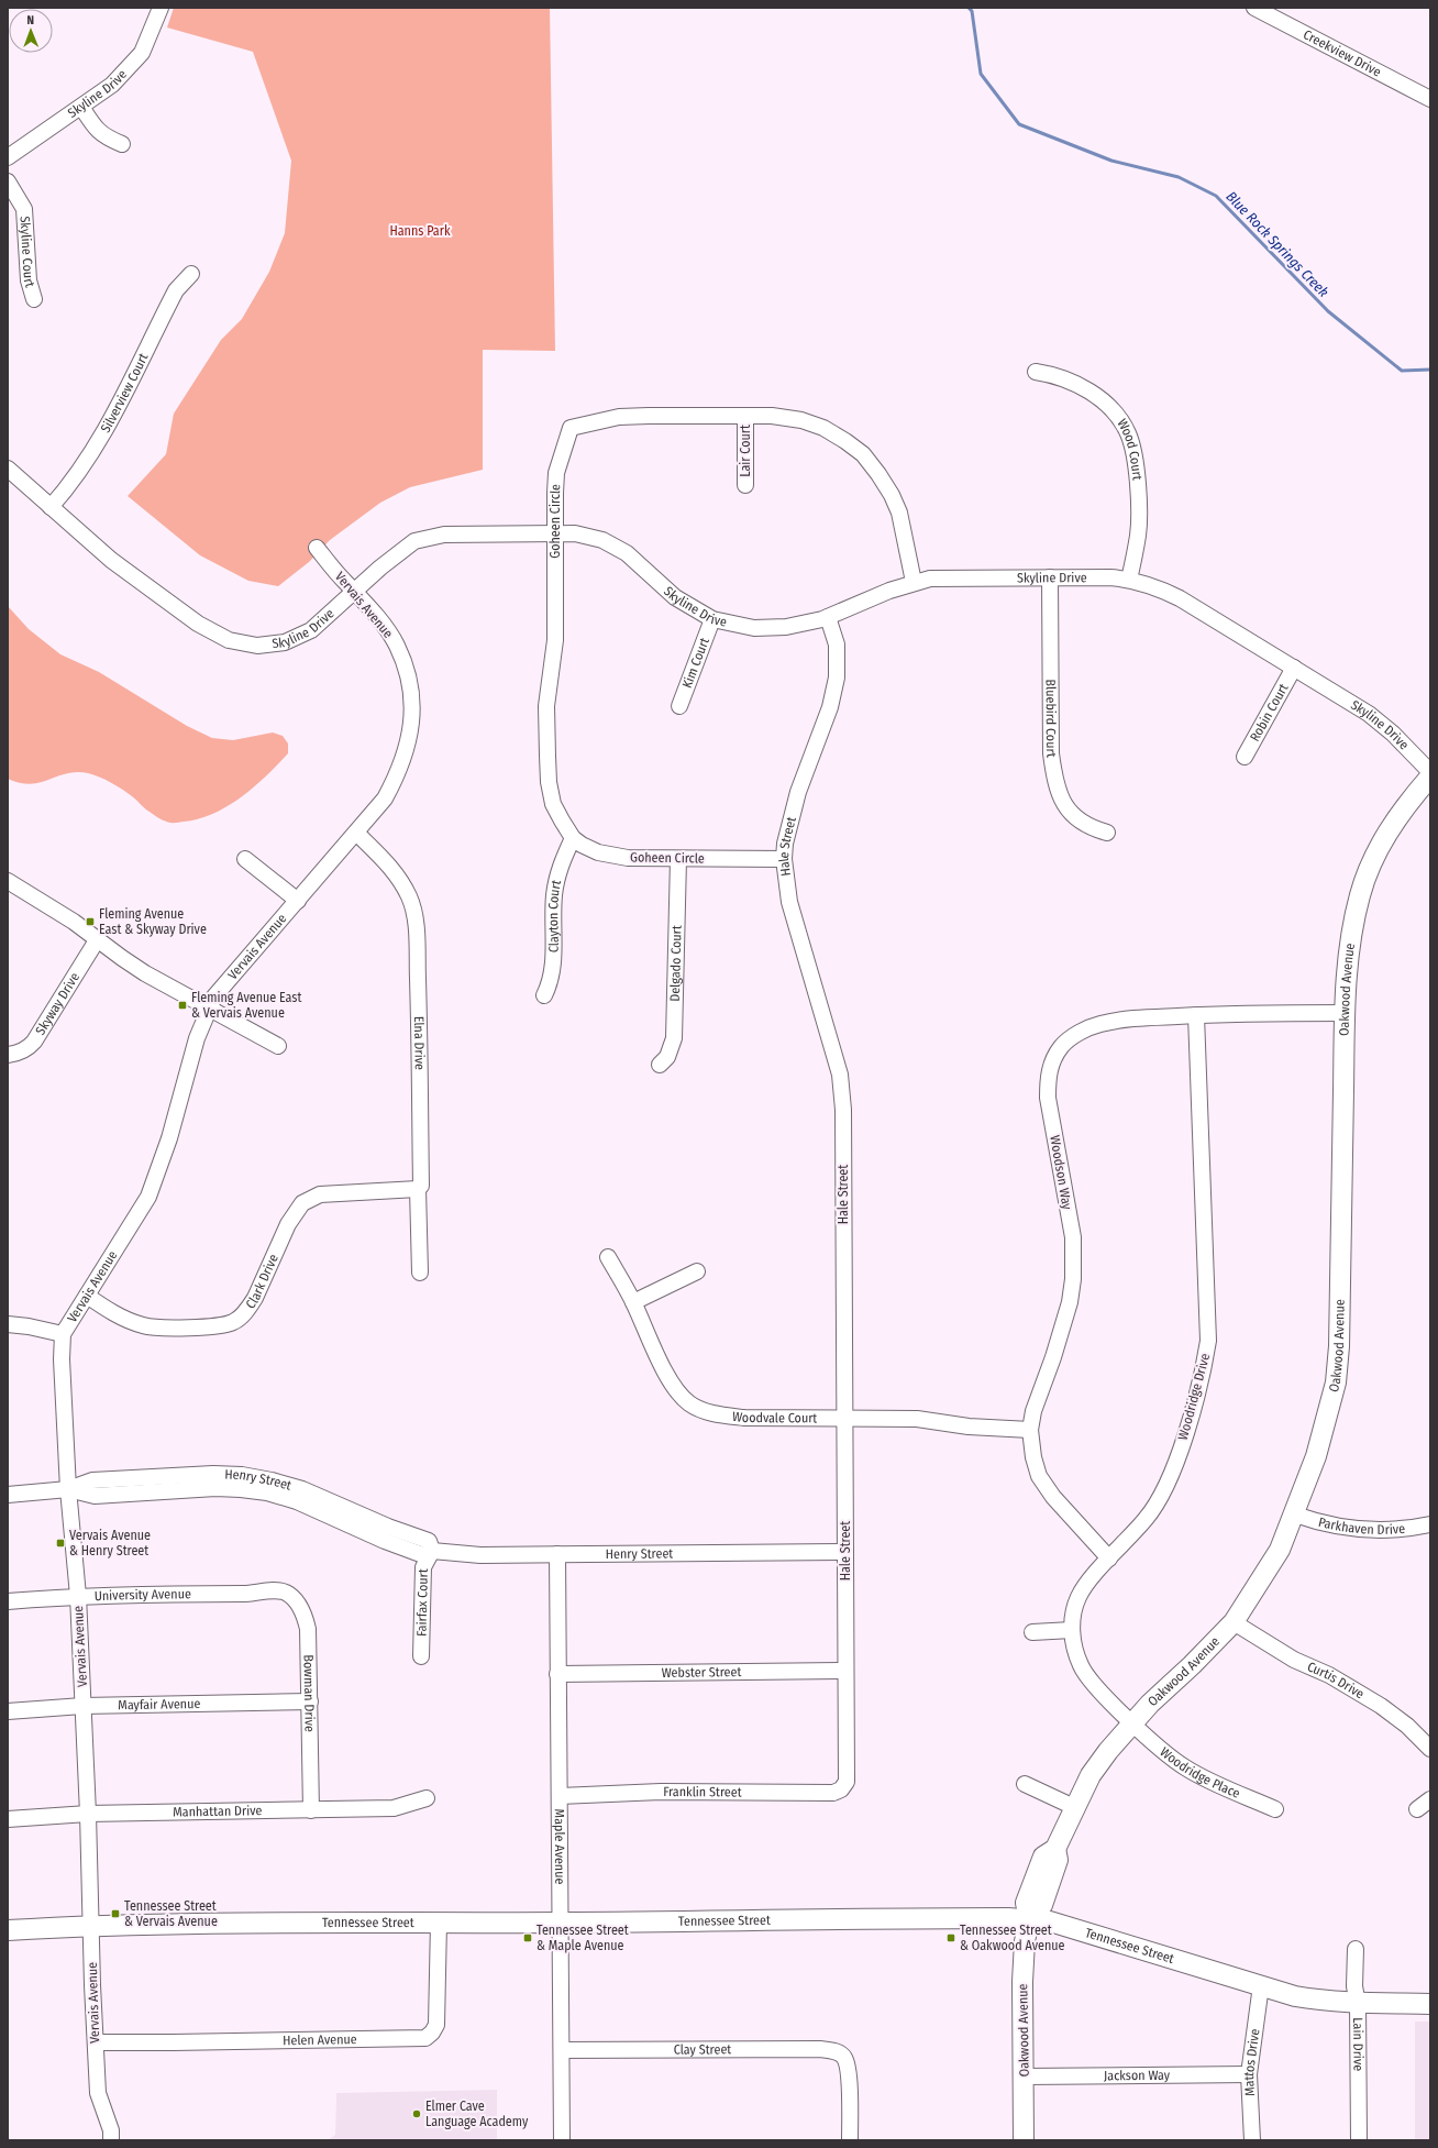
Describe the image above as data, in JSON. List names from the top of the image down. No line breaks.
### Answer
{"streets":{"main road":["Oakwood Avenue","Tennessee Street"],"street":["Creekview Drive","Skyline Drive","Skyline Court","Silverview Court","Lair Court","Wood Court","Goheen Circle","Vervais Avenue","Kim Court","Robin Court","Bluebird Court","Hale Street","Clayton Court","Delgado Court","Skyway Drive","Elna Drive","Woodson Way","Clark Drive","Woodridge Drive","Woodvale Court","Henry Street","Parkhaven Drive","University Avenue","Fairfax Court","Webster Street","Curtis Drive","Bowman Drive","Mayfair Avenue","Woodridge Place","Franklin Street","Manhattan Drive","Maple Avenue","Helen Avenue","Lain Drive","Clay Street","Mattos Drive","Jackson Way"]},"crossings":[["Skyline Drive","Silverview Court"],["Skyline Drive","Wood Court"],["Skyline Drive","Goheen Circle"],["Skyline Drive","Vervais Avenue"],["Skyline Drive","Kim Court"],["Skyline Drive","Robin Court"],["Skyline Drive","Bluebird Court"],["Skyline Drive","Hale Street"],["Lair Court","Goheen Circle"],["Goheen Circle","Hale Street"],["Goheen Circle","Clayton Court"],["Goheen Circle","Delgado Court"],["Vervais Avenue","Elna Drive"],["Vervais Avenue","Clark Drive"],["Vervais Avenue","Henry Street"],["Vervais Avenue","University Avenue"],["Vervais Avenue","Mayfair Avenue"],["Vervais Avenue","Manhattan Drive"],["Vervais Avenue","Tennessee Street"],["Vervais Avenue","Helen Avenue"],["Hale Street","Woodvale Court"],["Hale Street","Henry Street"],["Hale Street","Webster Street"],["Hale Street","Franklin Street"],["Oakwood Avenue","Woodson Way"],["Oakwood Avenue","Woodridge Drive"],["Oakwood Avenue","Parkhaven Drive"],["Oakwood Avenue","Curtis Drive"],["Oakwood Avenue","Woodridge Place"],["Oakwood Avenue","Tennessee Street"],["Oakwood Avenue","Jackson Way"],["Elna Drive","Clark Drive"],["Woodson Way","Woodridge Drive"],["Woodson Way","Woodvale Court"],["Woodridge Drive","Woodridge Place"],["Henry Street","Fairfax Court"],["Henry Street","Maple Avenue"],["University Avenue","Bowman Drive"],["Webster Street","Maple Avenue"],["Bowman Drive","Mayfair Avenue"],["Bowman Drive","Manhattan Drive"],["Franklin Street","Maple Avenue"],["Maple Avenue","Tennessee Street"],["Maple Avenue","Clay Street"],["Tennessee Street","Helen Avenue"],["Tennessee Street","Lain Drive"],["Tennessee Street","Mattos Drive"],["Mattos Drive","Jackson Way"]],"water":["Blue Rock Springs Creek"],"parks":["Hanns Park"],"places":{"transit":["Fleming Avenue East & Skyway Drive","Fleming Avenue East & Vervais Avenue","Vervais Avenue & Henry Street","Tennessee Street & Vervais Avenue","Tennessee Street & Maple Avenue","Tennessee Street & Oakwood Avenue"],"other":["Elmer Cave Language Academy"]},"north":"top"}
